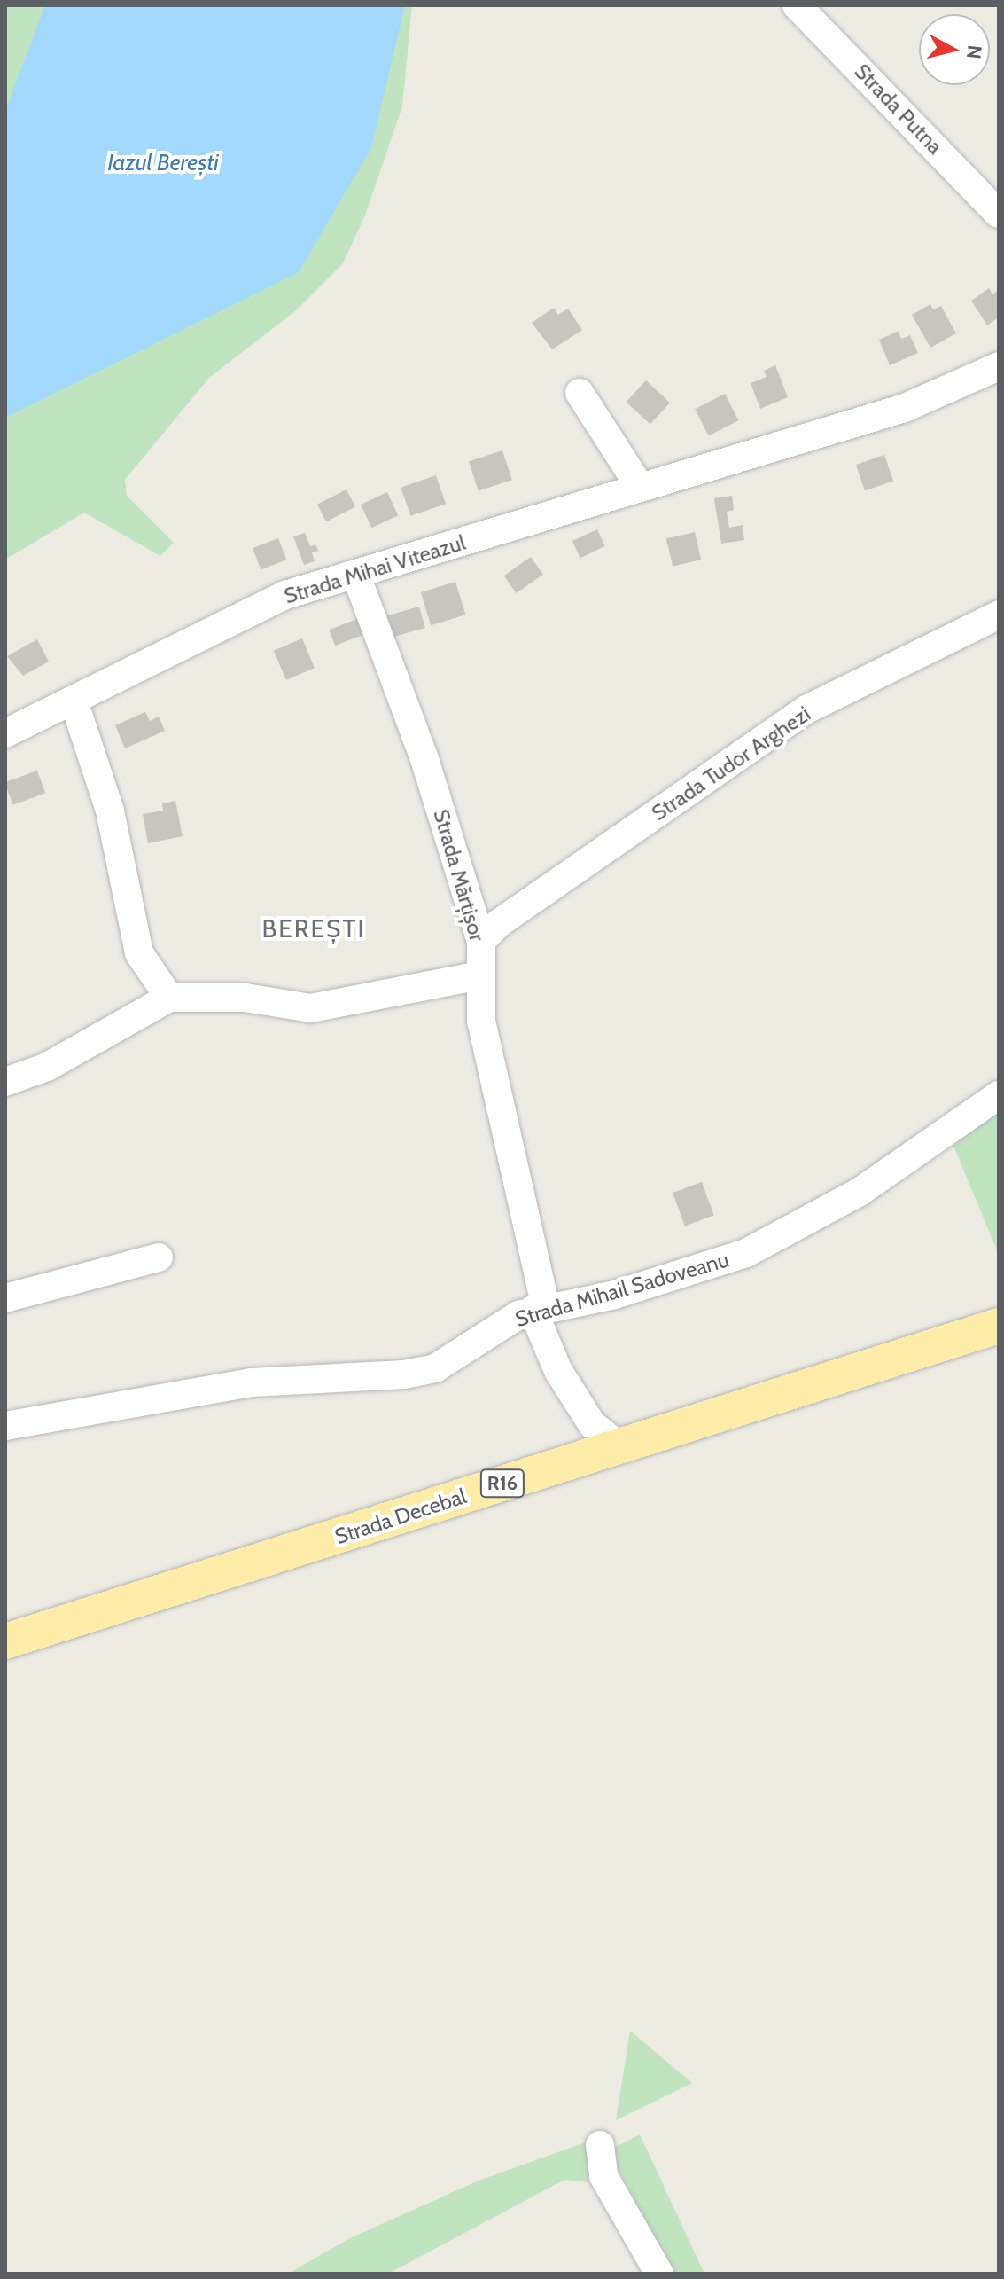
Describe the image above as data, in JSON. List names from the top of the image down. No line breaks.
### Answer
{"streets":{"main road":["R16","Strada Decebal"],"street":["Strada Putna","Strada Mihai Viteazul","Strada Tudor Arghezi","Strada Mărțișor","Strada Mihail Sadoveanu"]},"crossings":[["Strada Mihai Viteazul","Strada Mărțișor"],["Strada Tudor Arghezi","Strada Mărțișor"],["Strada Mărțișor","Strada Mihail Sadoveanu"],["Strada Mărțișor","Strada Decebal"]],"districts":["BEREȘTI"],"water":["Iazul Berești"],"north":"right"}
